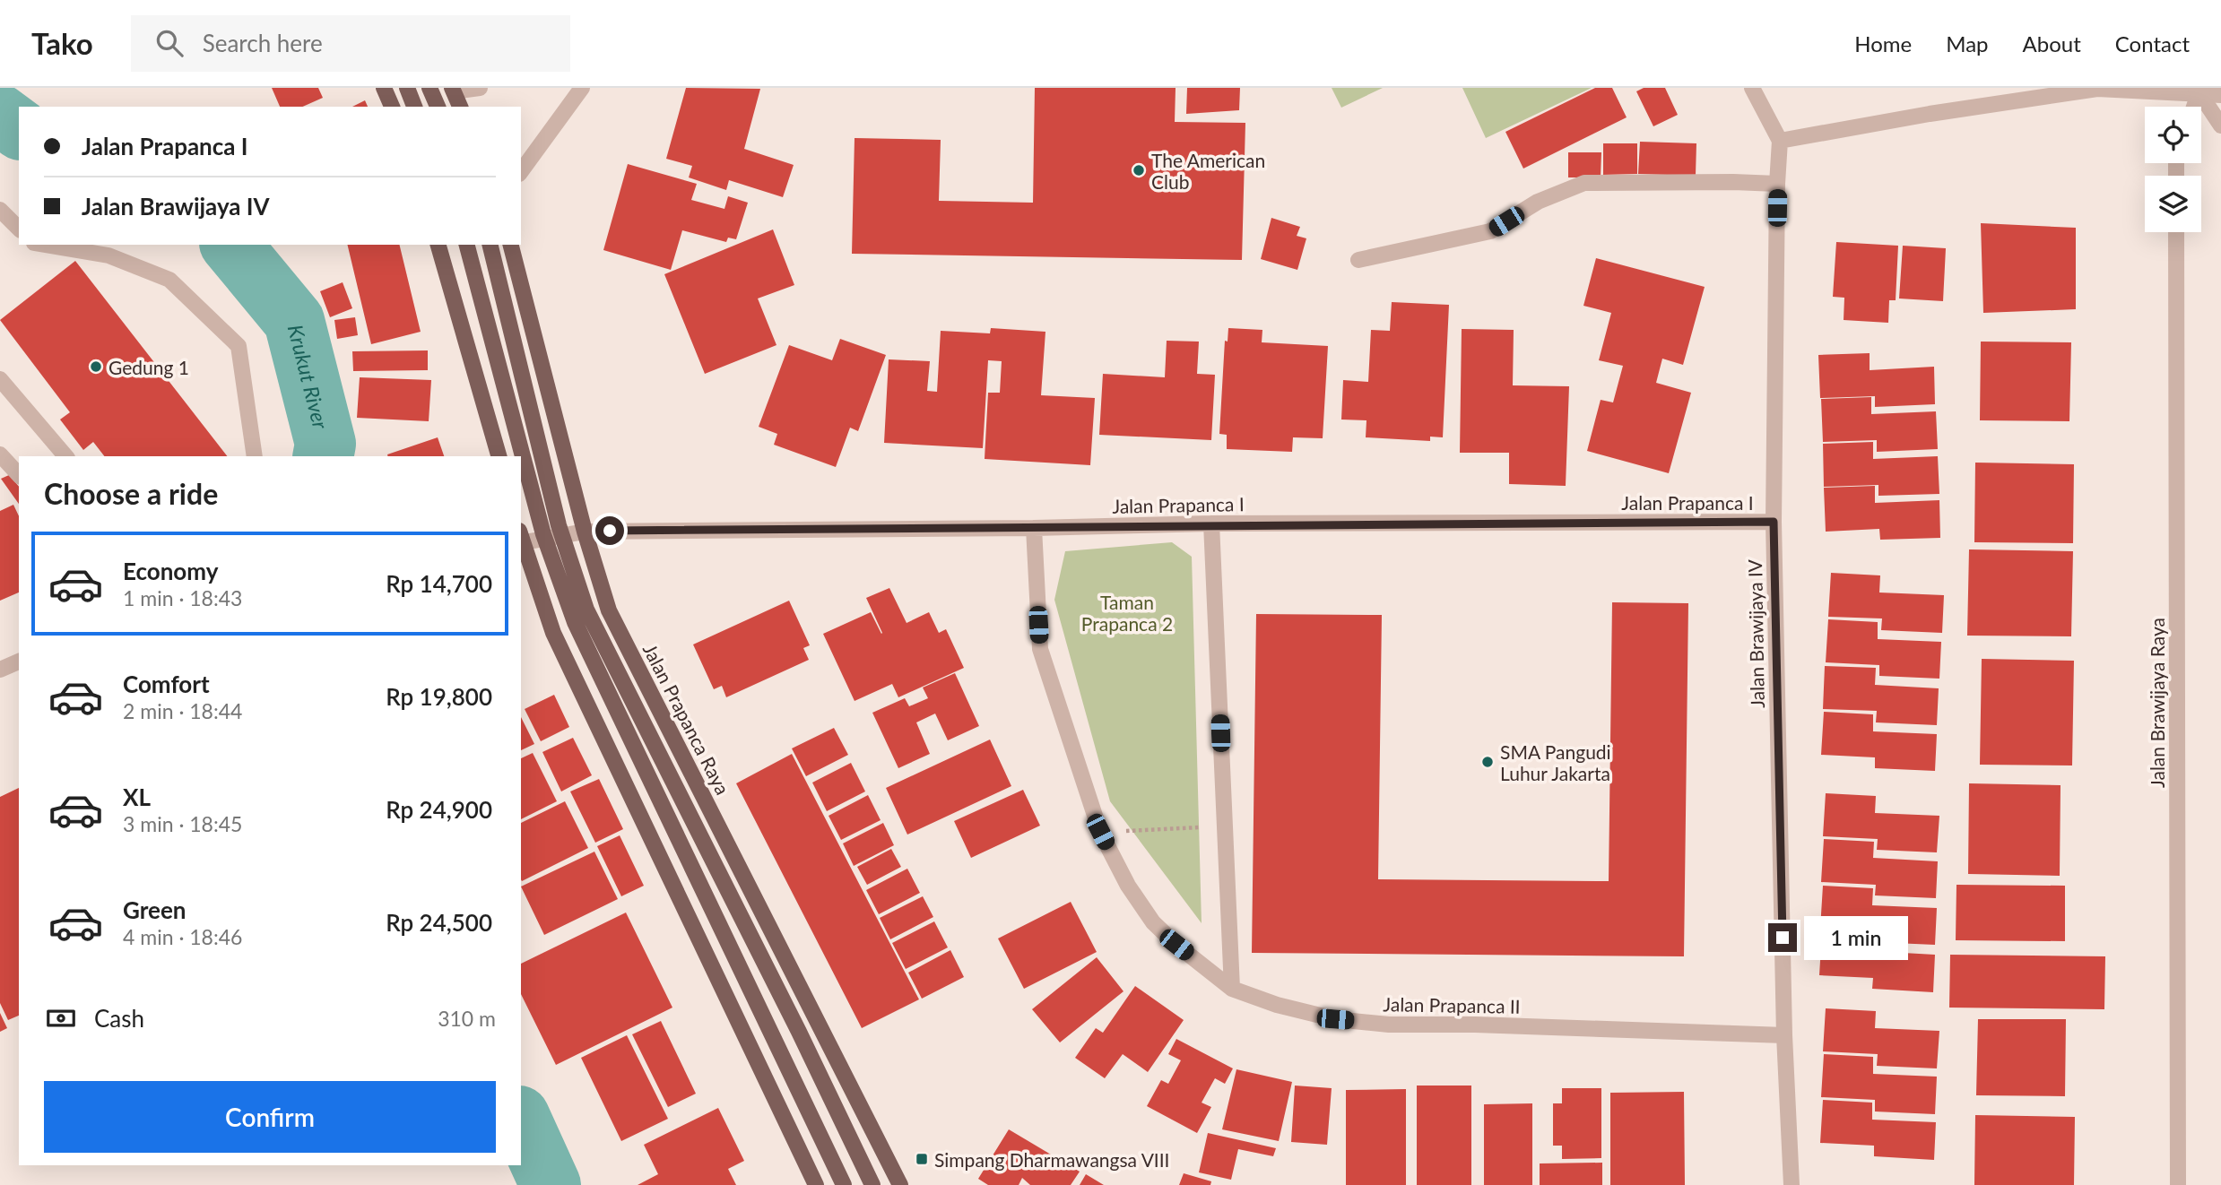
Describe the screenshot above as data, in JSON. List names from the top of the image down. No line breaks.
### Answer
{"streets":{"main road":["Jalan Prapanca Raya"],"street":["Jalan Prapanca I","Jalan Brawijaya IV","Jalan Brawijaya Raya","Jalan Prapanca II"]},"crossings":[["Jalan Prapanca I","Jalan Brawijaya IV"],["Jalan Prapanca I","Jalan Prapanca Raya"],["Jalan Prapanca I","Jalan Prapanca II"],["Jalan Brawijaya IV","Jalan Prapanca II"]],"water":["Krukut River"],"parks":["Taman Prapanca 2"],"places":{"other":["The American Club","Gedung 1","SMA Pangudi Luhur Jakarta"],"transit":["Simpang Dharmawangsa VIII"]},"page":{"header":"Tako","search":"Search here","nav":["Home","Map","About","Contact"],"banner":["Jalan Prapanca I","Jalan Brawijaya IV"],"heading":"Choose a ride","list":[{"name":"Economy","note":"1 min · 18:43","value":"Rp 14,700"},{"name":"Comfort","note":"2 min · 18:44","value":"Rp 19,800"},{"name":"XL","note":"3 min · 18:45","value":"Rp 24,900"},{"name":"Green","note":"4 min · 18:46","value":"Rp 24,500"}],"bubble":"1 min","pay":["Cash","310 m"],"buttons":"Confirm"}}
